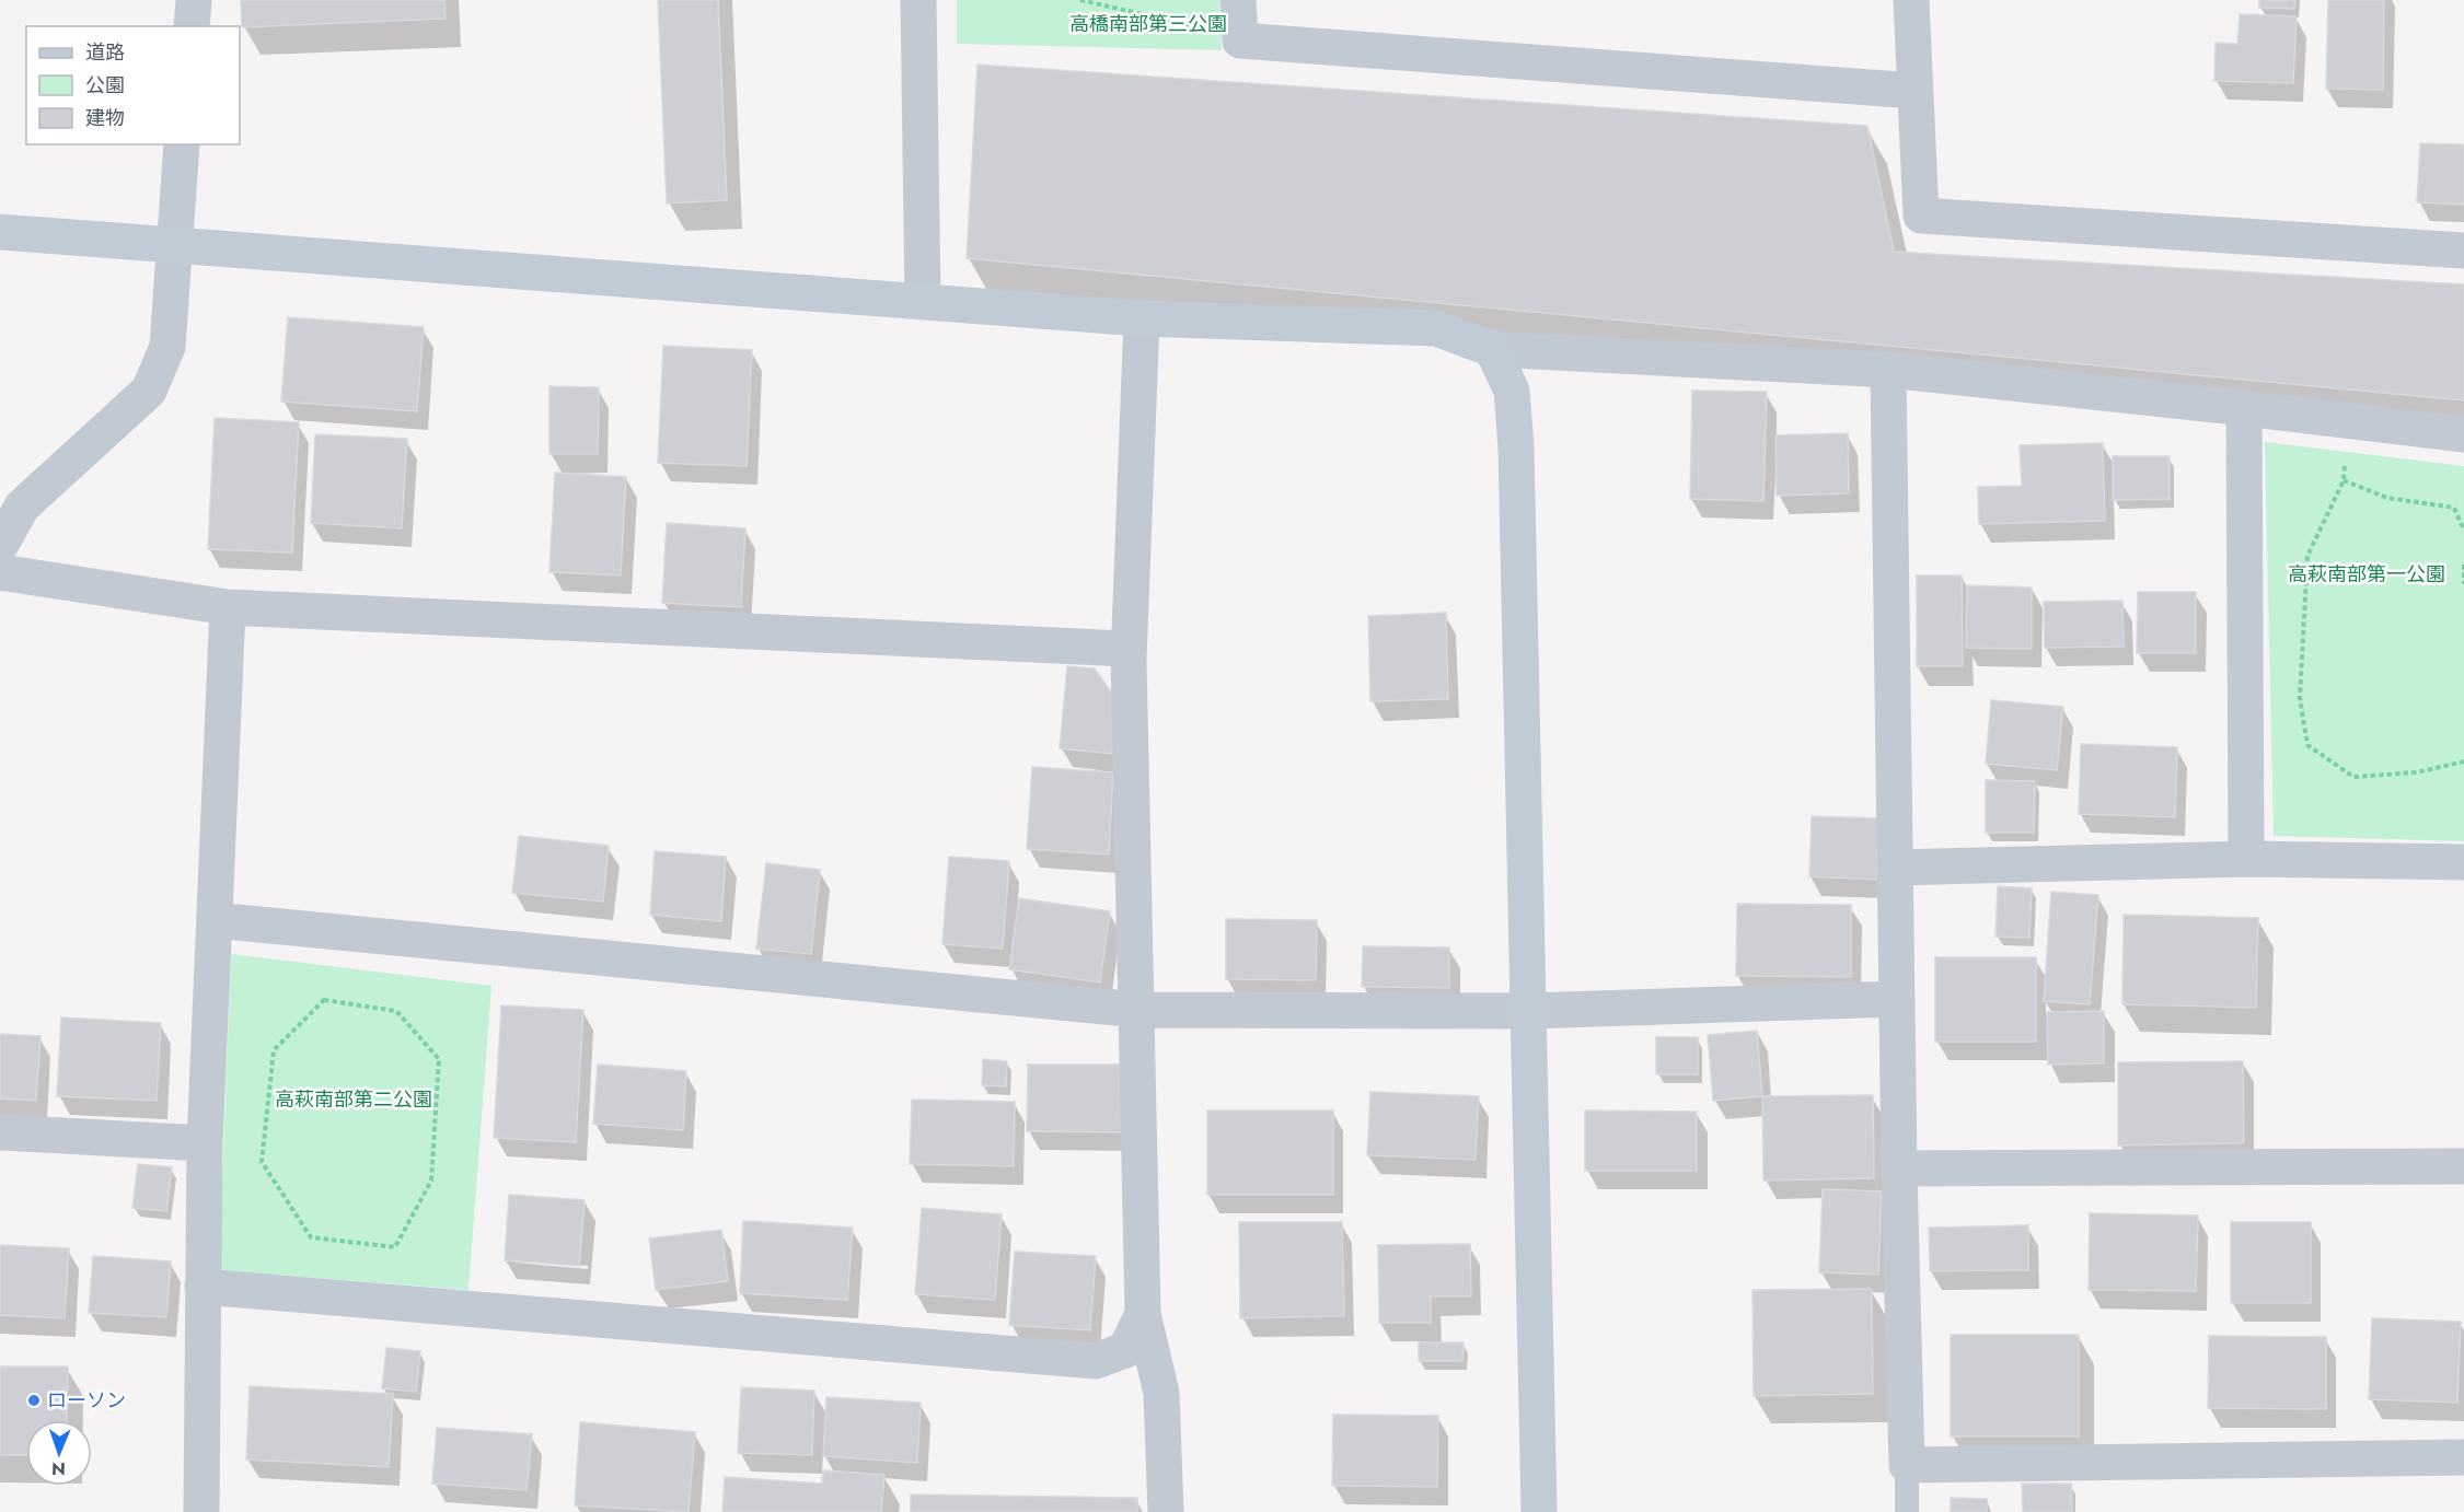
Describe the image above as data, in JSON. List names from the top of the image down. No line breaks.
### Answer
{"parks":["高橋南部第三公園","高萩南部第一公園","高萩南部第二公園"],"places":["ローソン"],"legend":["道路","公園","建物"],"north":"bottom"}
